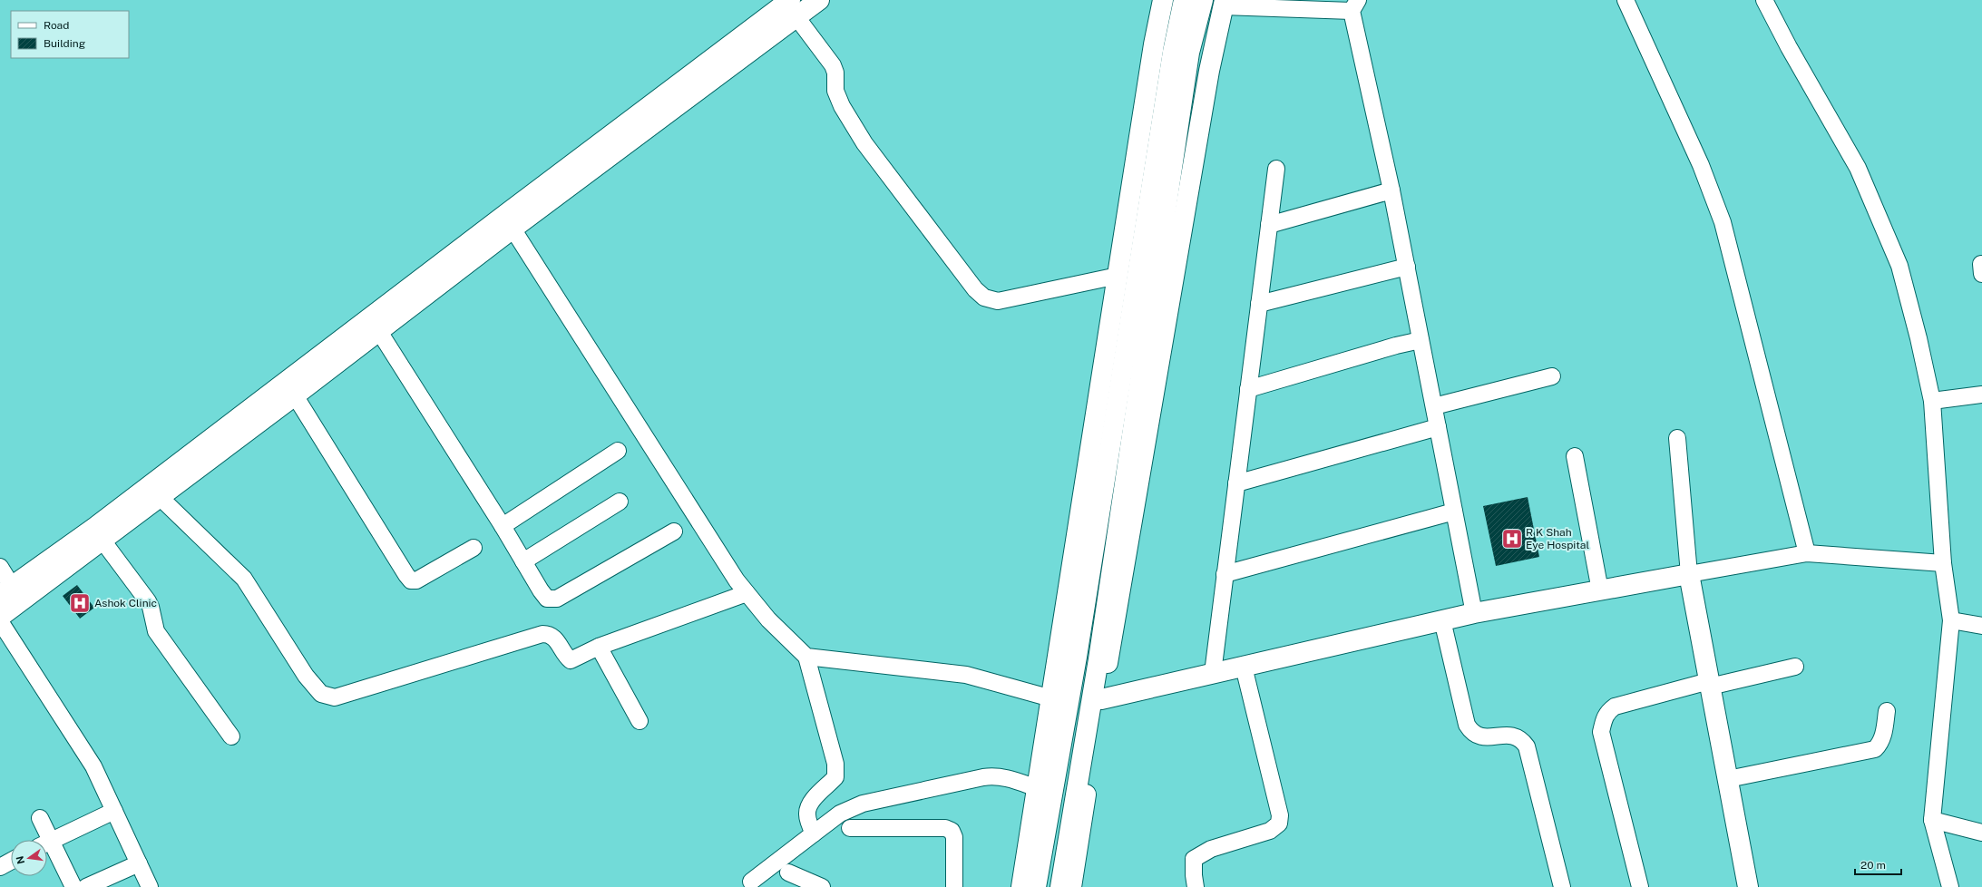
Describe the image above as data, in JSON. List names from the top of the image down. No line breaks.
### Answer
{"places":{"hospital":["R K Shah Eye Hospital","Ashok Clinic"]},"legend":["Road","Building"],"scale_bar":"20 m","north":"left"}
